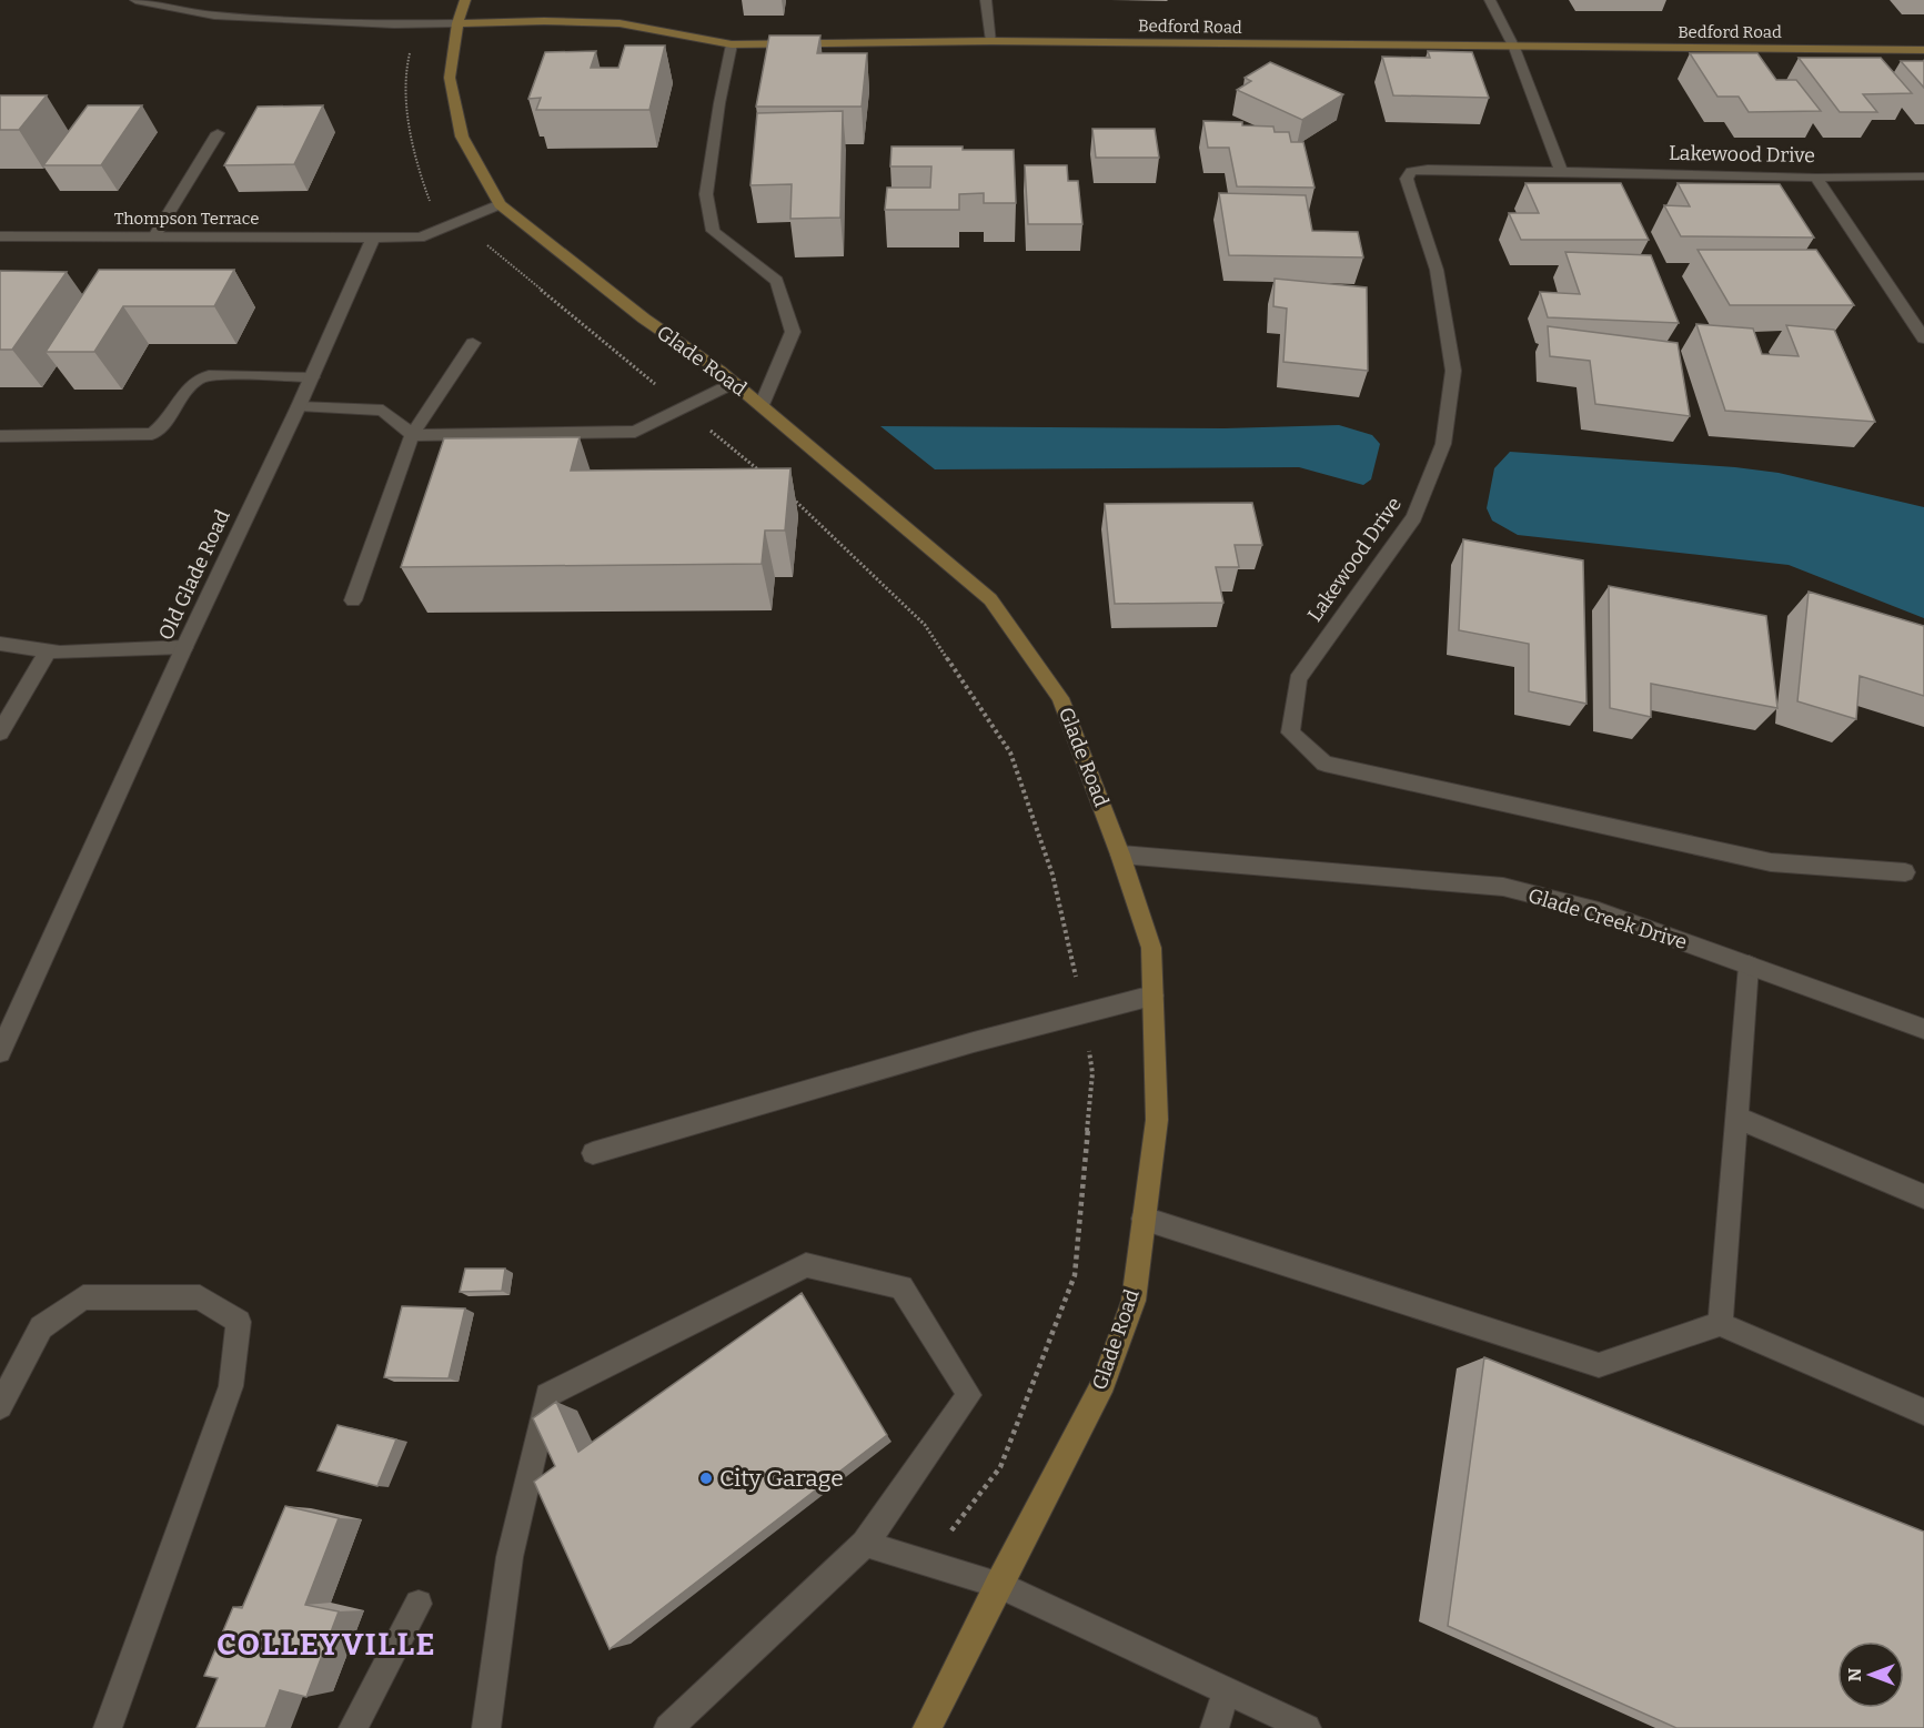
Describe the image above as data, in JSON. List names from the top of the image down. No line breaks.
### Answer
{"streets":{"main road":["Bedford Road","Glade Road"],"street":["Lakewood Drive","Thompson Terrace","Old Glade Road","Glade Creek Drive"]},"crossings":[["Bedford Road","Glade Road"],["Thompson Terrace","Old Glade Road"],["Glade Road","Glade Creek Drive"]],"districts":["COLLEYVILLE"],"places":["City Garage"],"north":"left"}
